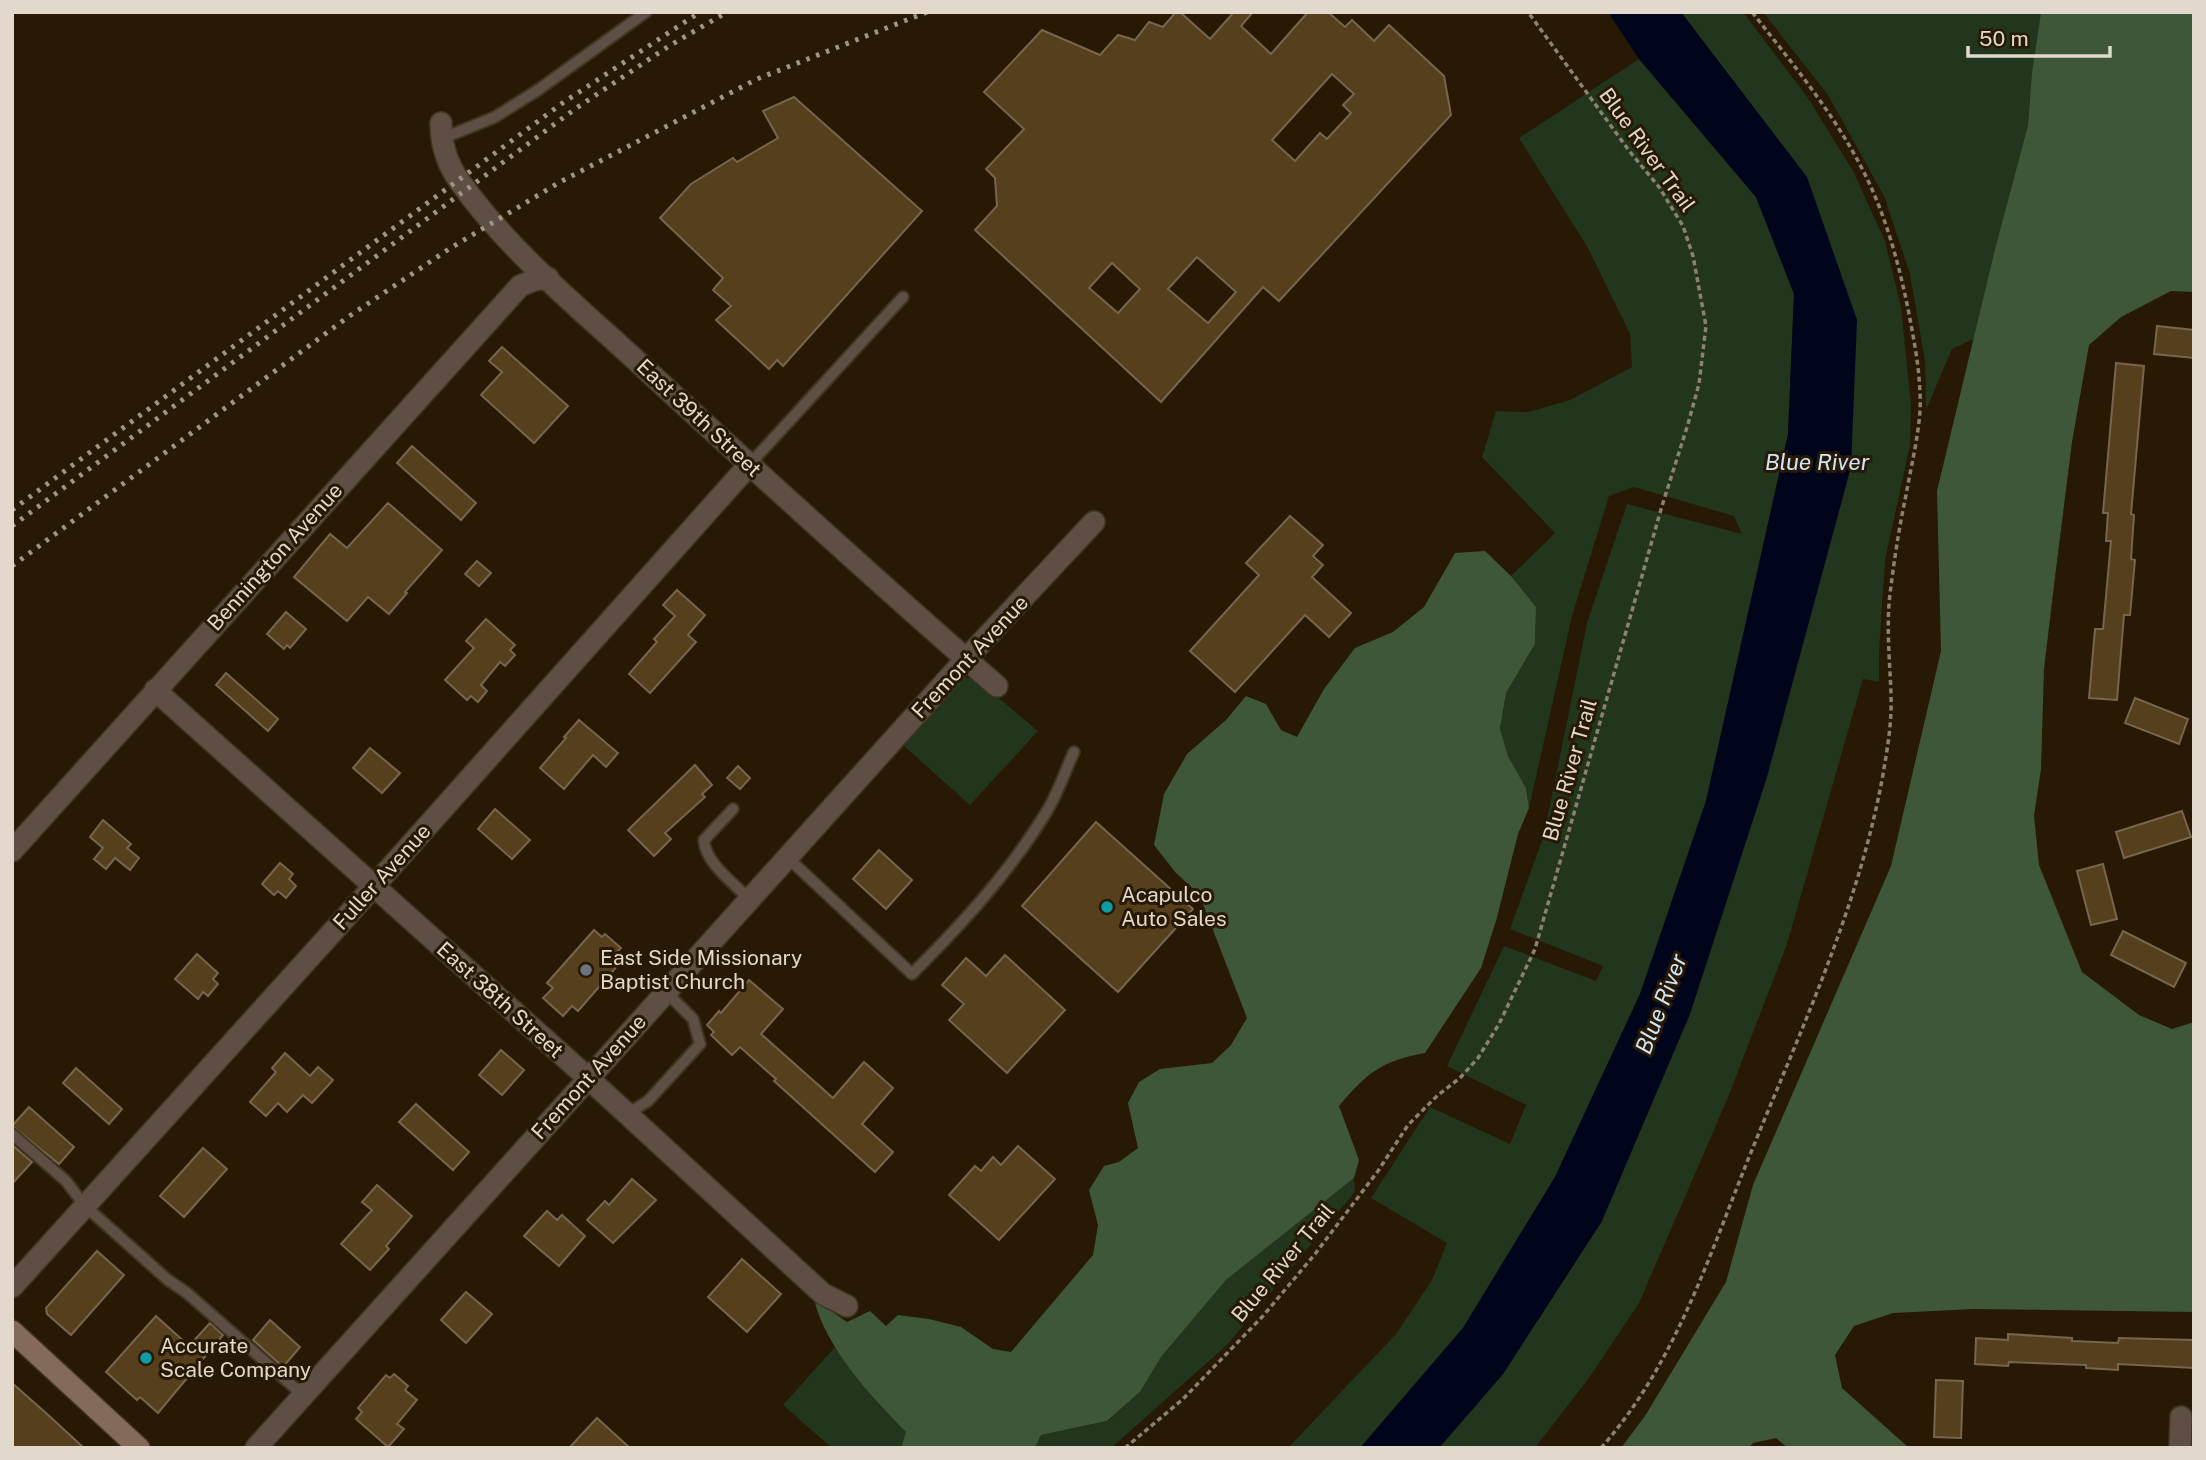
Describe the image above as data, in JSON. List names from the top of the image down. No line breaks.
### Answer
{"streets":{"street":["East 39th Street","Bennington Avenue","Fremont Avenue","Fuller Avenue","East 38th Street"],"path":["Blue River Trail"]},"crossings":[["East 39th Street","Bennington Avenue"],["East 39th Street","Fremont Avenue"],["East 39th Street","Fuller Avenue"],["Bennington Avenue","East 38th Street"],["Fremont Avenue","East 38th Street"],["Fuller Avenue","East 38th Street"]],"water":["Blue River"],"places":["Acapulco Auto Sales","East Side Missionary Baptist Church","Accurate Scale Company"],"scale_bar":"50 m"}
